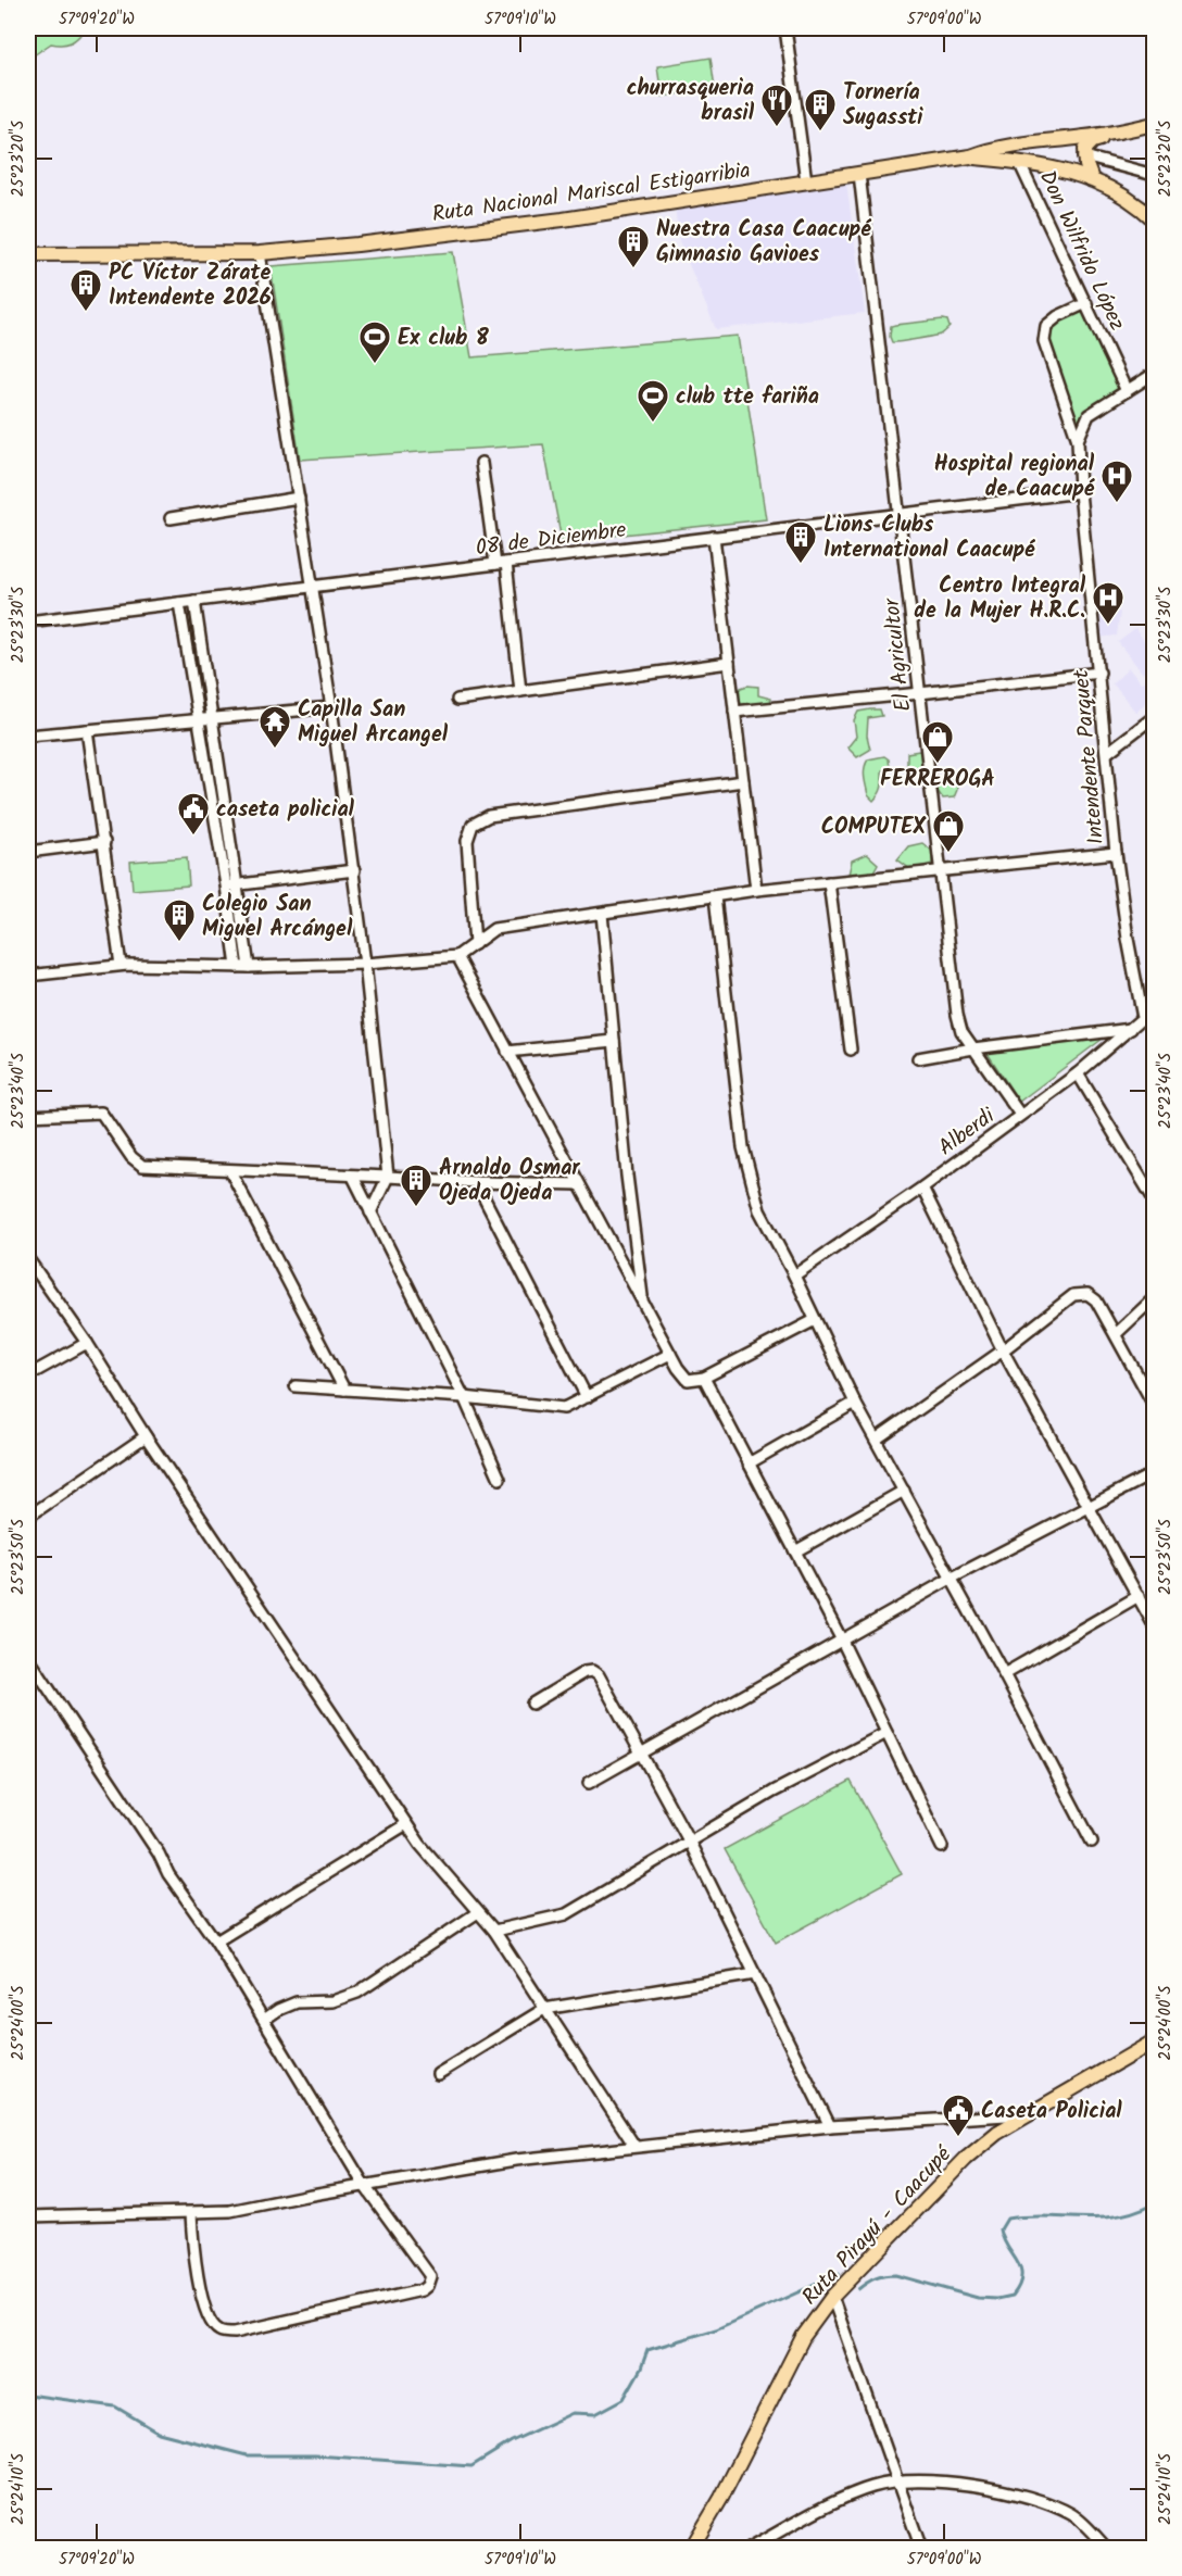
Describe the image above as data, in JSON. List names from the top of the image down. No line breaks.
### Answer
{"streets":{"main road":["Ruta Nacional Mariscal Estigarribia","Ruta Pirayú - Caacupé"],"street":["Don Wilfrido López","08 de Diciembre","El Agricultor","Intendente Parquet","Alberdi"]},"crossings":[["Ruta Nacional Mariscal Estigarribia","El Agricultor"],["08 de Diciembre","El Agricultor"],["08 de Diciembre","Intendente Parquet"],["El Agricultor","Alberdi"],["Intendente Parquet","Alberdi"]],"places":{"restaurant":["churrasqueria brasil"],"building":["Tornería Sugassti","Nuestra Casa Caacupé Gimnasio Gavioes","PC Víctor Zárate Intendente 2026","Lions Clubs International Caacupé","Colegio San Miguel Arcángel","Arnaldo Osmar Ojeda Ojeda"],"sports":["Ex club 8","club tte fariña"],"hospital":["Hospital regional de Caacupé","Centro Integral de la Mujer H.R.C."],"temple":["Capilla San Miguel Arcangel"],"shop":["FERREROGA","COMPUTEX"],"public building":["caseta policial","Caseta Policial"]},"coordinates":["57°09'20\"W","57°09'10\"W","57°09'00\"W","25°23'20\"S","25°23'30\"S","25°23'40\"S","25°23'50\"S","25°24'00\"S","25°24'10\"S"]}
